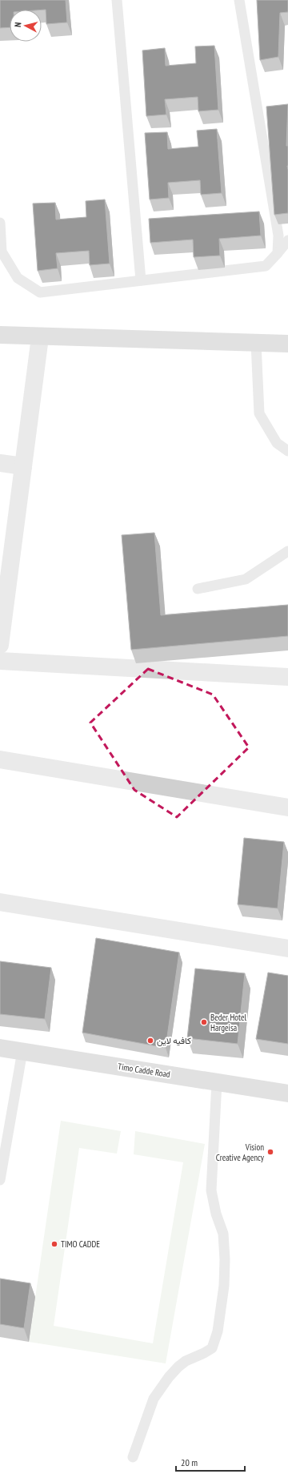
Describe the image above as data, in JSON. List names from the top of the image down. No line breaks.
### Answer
{"streets":{"main road":["Timo Cadde Road"]},"places":["Beder Hotel Hargeisa","كافيه لاين","Vision Creative Agency","TIMO CADDE"],"scale_bar":"20 m","north":"left"}
